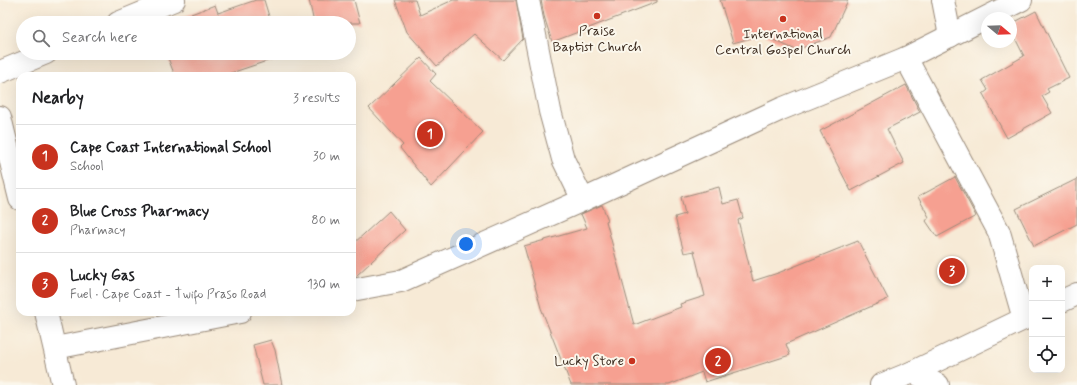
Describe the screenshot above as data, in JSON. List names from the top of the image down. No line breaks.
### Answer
{"places":["Praise Baptist Church","International Central Gospel Church","Lucky Store"],"north":"right","page":{"search":"Search here","heading":["Nearby","3 results"],"pins":["1","3","2"],"list":[{"mark":"1","name":"Cape Coast International School","note":"School","value":"30 m"},{"mark":"2","name":"Blue Cross Pharmacy","note":"Pharmacy","value":"80 m"},{"mark":"3","name":"Lucky Gas","note":"Fuel · Cape Coast - Twifo Praso Road","value":"130 m"}],"map_buttons":["+","−"]}}
